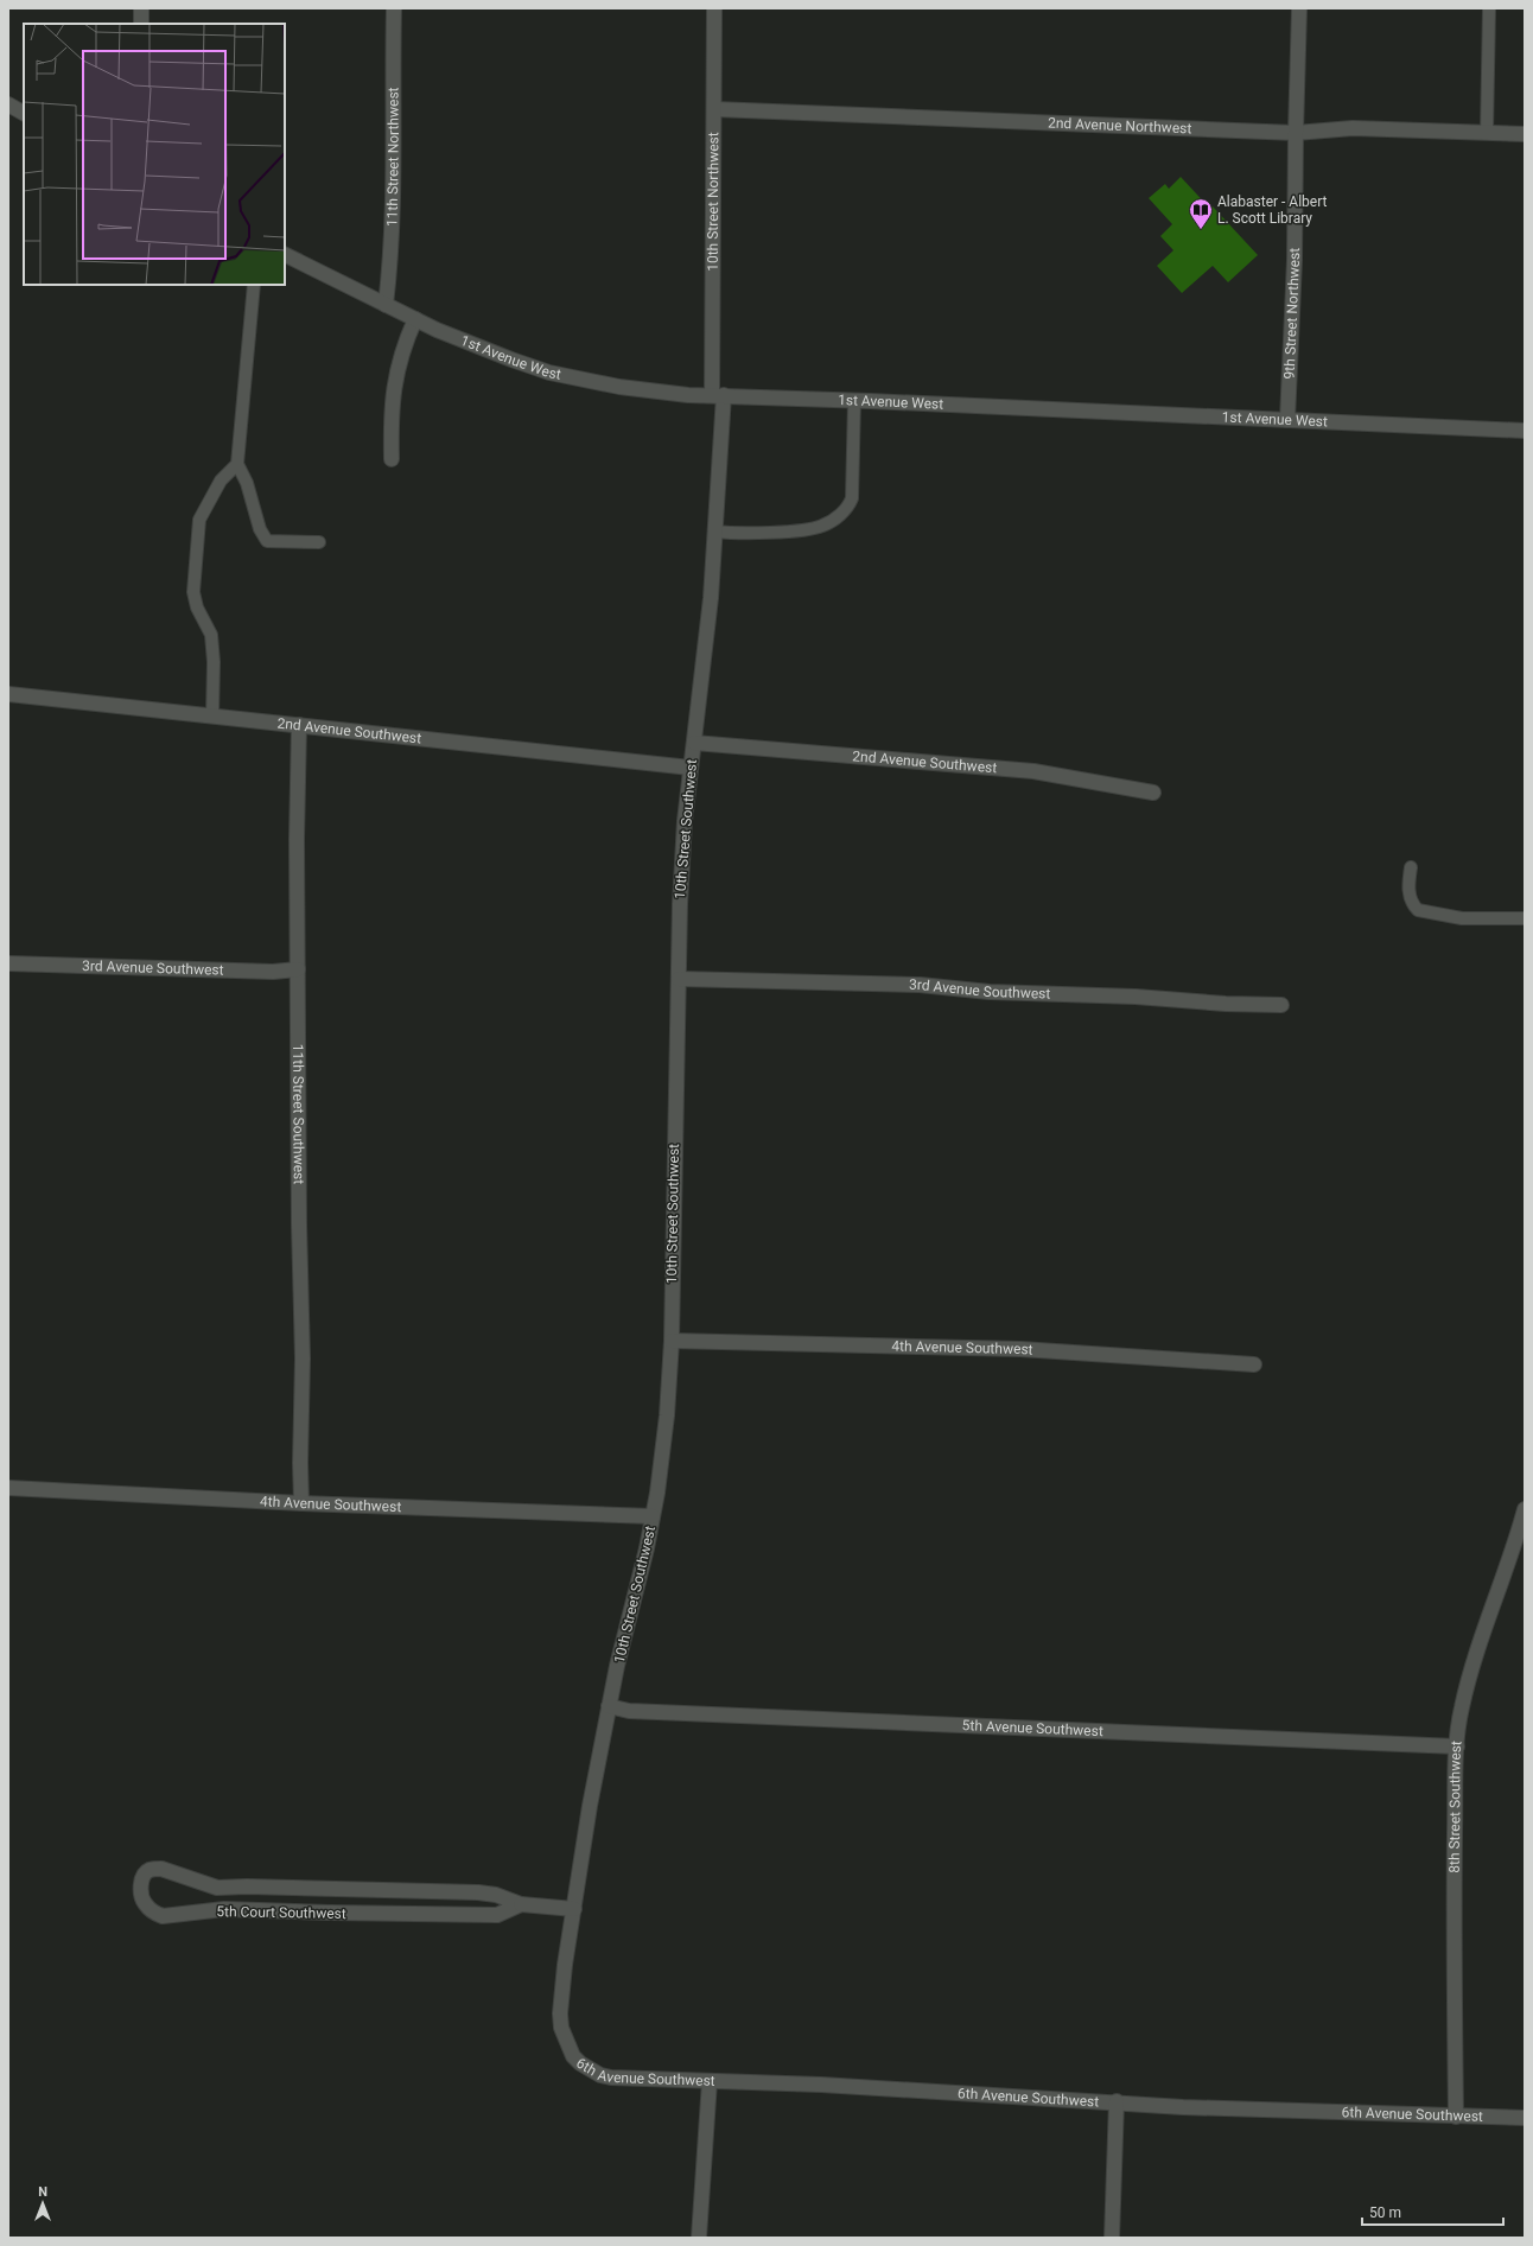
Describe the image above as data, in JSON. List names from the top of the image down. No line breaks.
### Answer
{"streets":{"street":["2nd Avenue Northwest","11th Street Northwest","10th Street Northwest","9th Street Northwest","1st Avenue West","2nd Avenue Southwest","10th Street Southwest","3rd Avenue Southwest","11th Street Southwest","4th Avenue Southwest","5th Avenue Southwest","8th Street Southwest","5th Court Southwest","6th Avenue Southwest"]},"crossings":[["2nd Avenue Northwest","10th Street Northwest"],["2nd Avenue Northwest","9th Street Northwest"],["11th Street Northwest","1st Avenue West"],["10th Street Northwest","1st Avenue West"],["10th Street Northwest","10th Street Southwest"],["9th Street Northwest","1st Avenue West"],["1st Avenue West","10th Street Southwest"],["2nd Avenue Southwest","10th Street Southwest"],["2nd Avenue Southwest","11th Street Southwest"],["10th Street Southwest","3rd Avenue Southwest"],["10th Street Southwest","4th Avenue Southwest"],["10th Street Southwest","5th Avenue Southwest"],["10th Street Southwest","5th Court Southwest"],["10th Street Southwest","6th Avenue Southwest"],["3rd Avenue Southwest","11th Street Southwest"],["11th Street Southwest","4th Avenue Southwest"],["5th Avenue Southwest","8th Street Southwest"],["8th Street Southwest","6th Avenue Southwest"]],"places":{"library":["Alabaster - Albert L. Scott Library"]},"scale_bar":"50 m","north":"top"}
